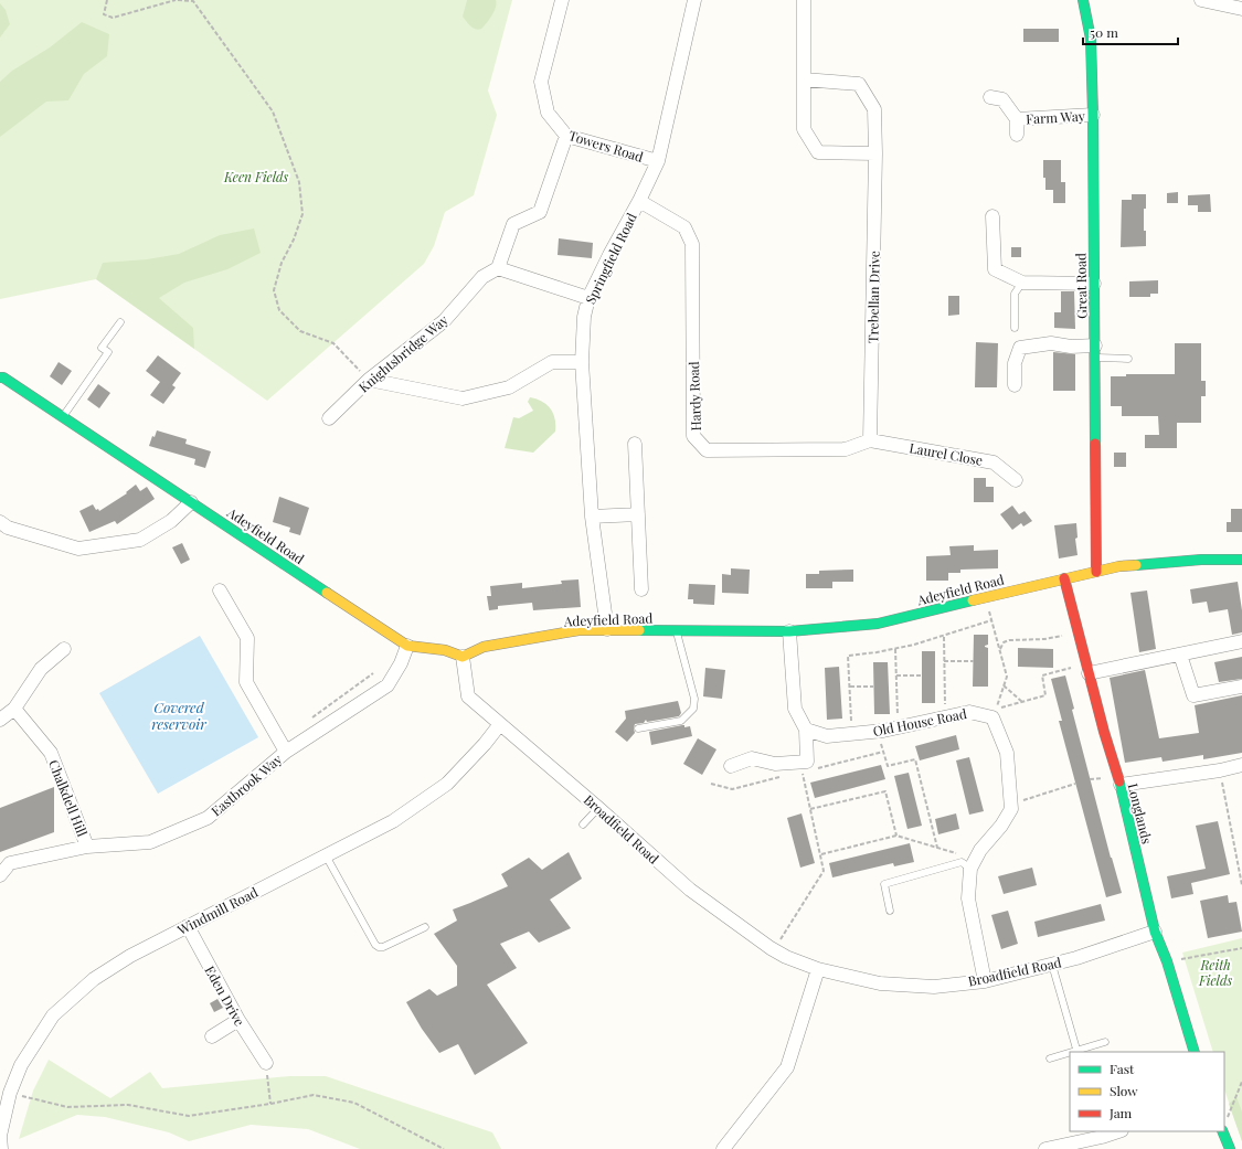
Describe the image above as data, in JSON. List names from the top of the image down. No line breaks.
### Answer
{"streets":{"street":["Farm Way","Towers Road","Springfield Road","Great Road","Trebellan Drive","Knightsbridge Way","Hardy Road","Laurel Close","Adeyfield Road","Old House Road","Eastbrook Way","Chalkdell Hill","Longlands","Broadfield Road","Windmill Road","Eden Drive"]},"crossings":[["Farm Way","Great Road"],["Towers Road","Springfield Road"],["Springfield Road","Hardy Road"],["Springfield Road","Adeyfield Road"],["Great Road","Adeyfield Road"],["Trebellan Drive","Hardy Road"],["Trebellan Drive","Laurel Close"],["Hardy Road","Laurel Close"],["Adeyfield Road","Eastbrook Way"],["Adeyfield Road","Longlands"],["Adeyfield Road","Broadfield Road"],["Eastbrook Way","Chalkdell Hill"],["Longlands","Broadfield Road"],["Broadfield Road","Windmill Road"],["Windmill Road","Eden Drive"]],"water":["Covered reservoir"],"parks":["Keen Fields","Reith Fields"],"legend":["Fast","Slow","Jam"],"scale_bar":"50 m"}
